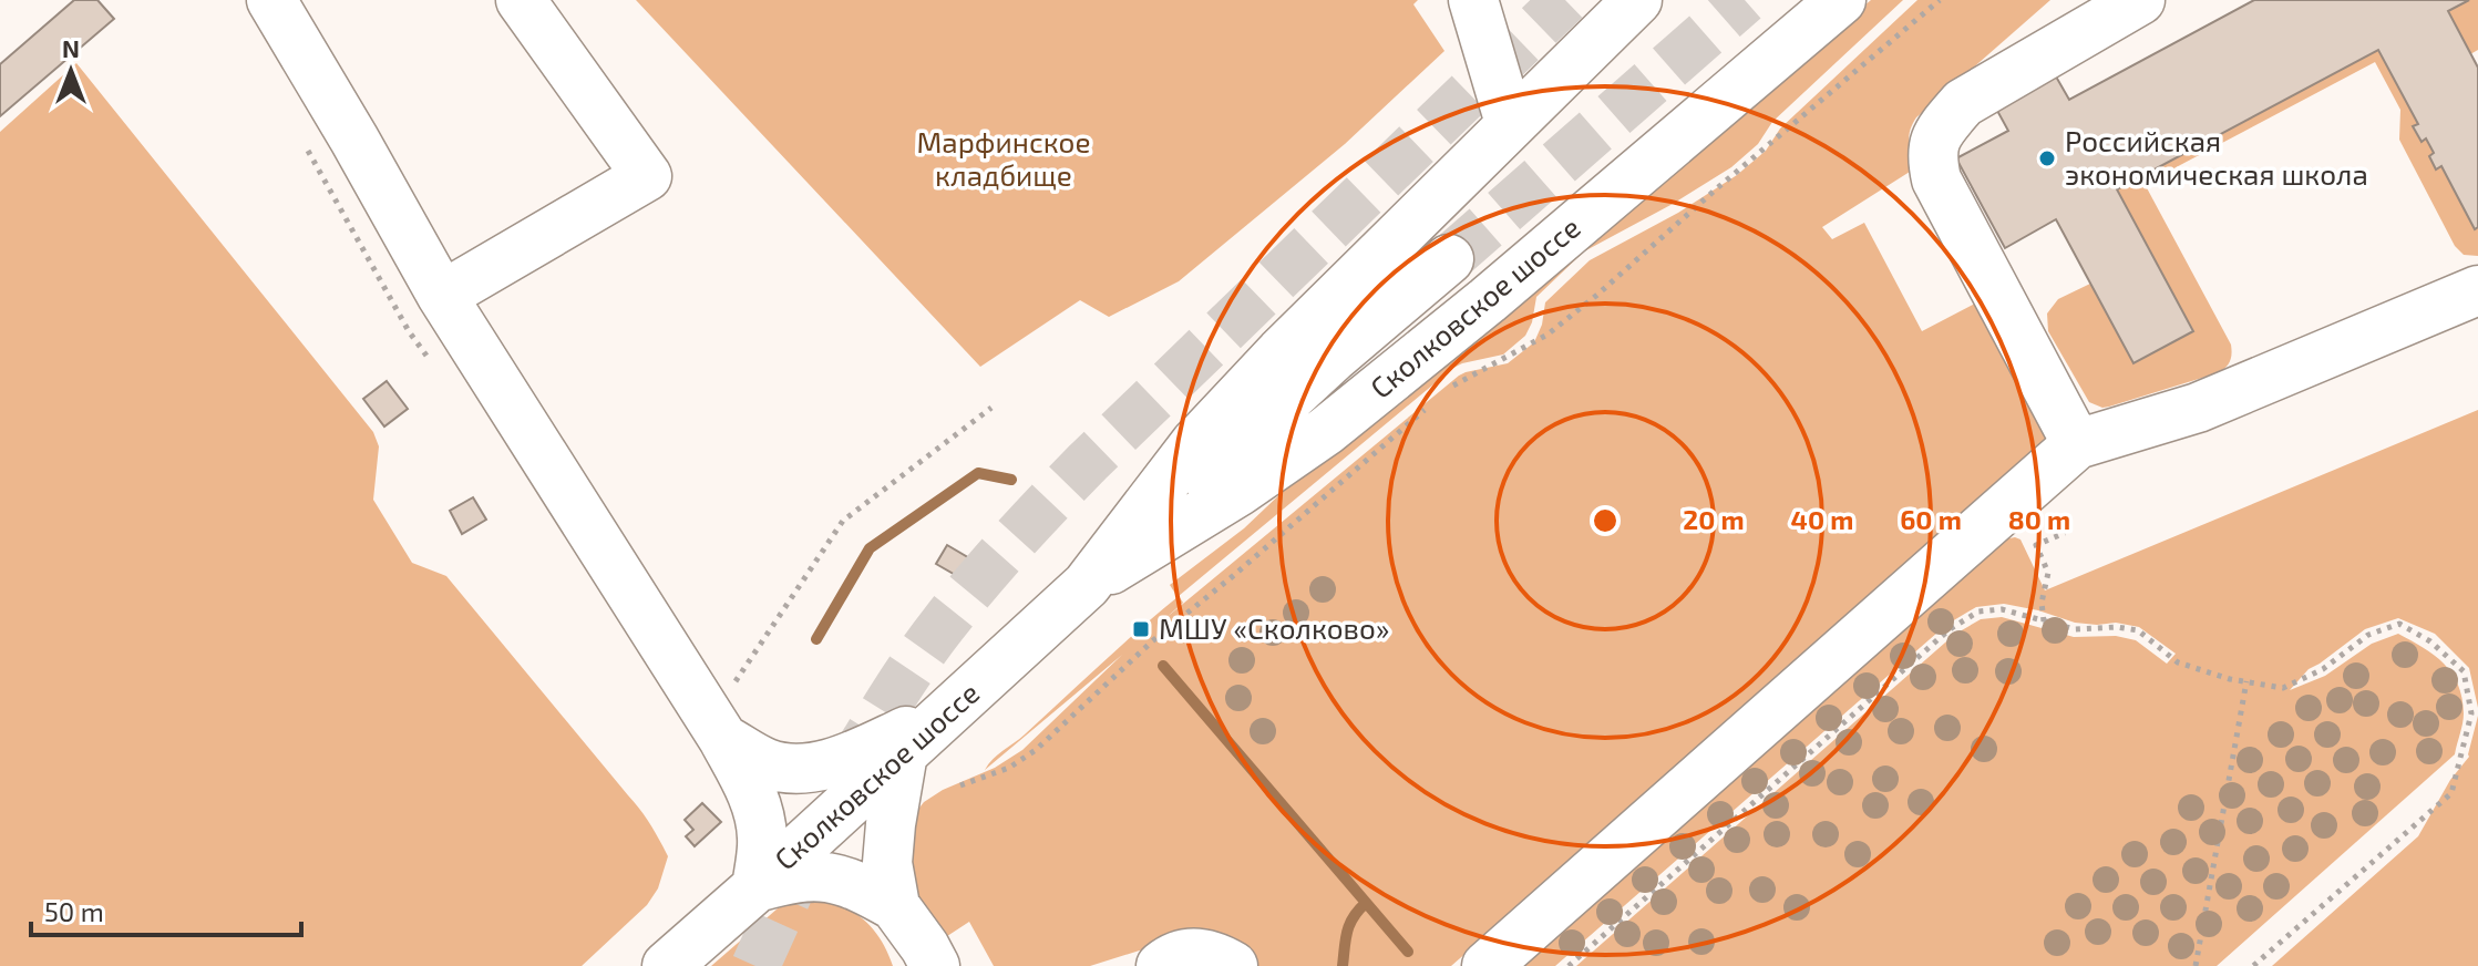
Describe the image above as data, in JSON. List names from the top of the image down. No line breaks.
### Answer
{"streets":{"street":["Сколковское шоссе"]},"parks":["Марфинское кладбище"],"places":{"other":["Российская экономическая школа"],"transit":["МШУ «Сколково»"]},"scale_bar":"50 m","north":"top","rings":["20 m","40 m","60 m","80 m"]}
